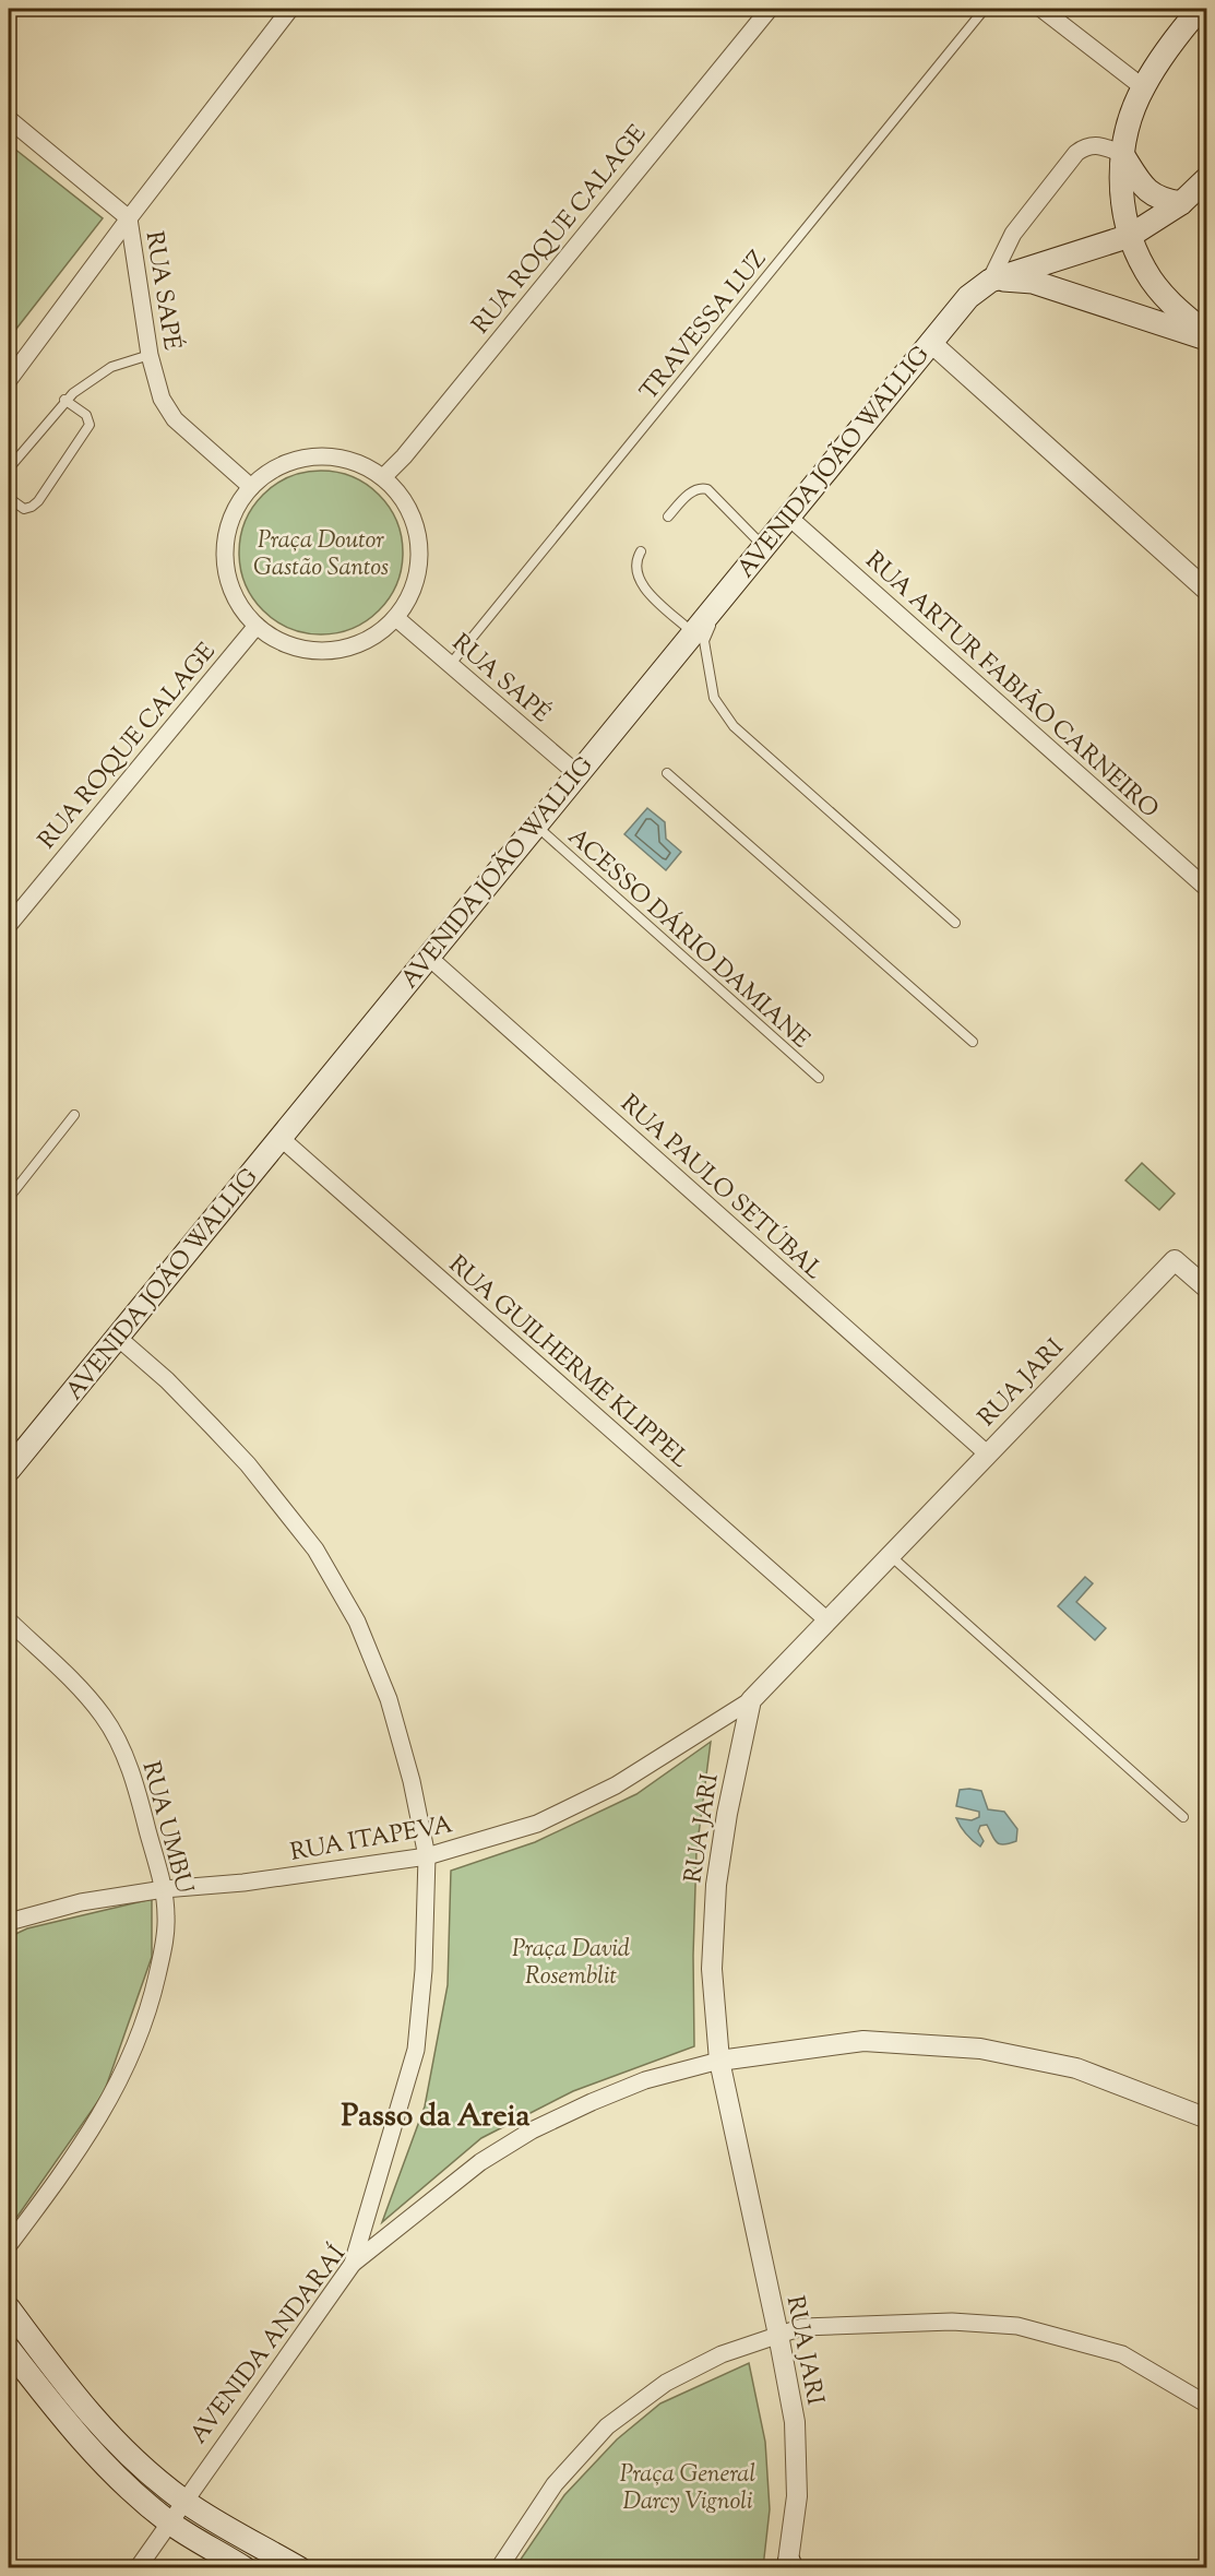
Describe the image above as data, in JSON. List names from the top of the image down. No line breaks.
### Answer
{"streets":{"main road":["AVENIDA JOÃO WALLIG"],"street":["RUA ROQUE CALAGE","RUA SAPÉ","RUA ARTUR FABIÃO CARNEIRO","RUA PAULO SETÚBAL","RUA GUILHERME KLIPPEL","RUA JARI","RUA UMBU","RUA ITAPEVA","AVENIDA ANDARAÍ"],"lane":["TRAVESSA LUZ","ACESSO DÁRIO DAMIANE"]},"crossings":[["RUA ROQUE CALAGE","RUA SAPÉ"],["RUA SAPÉ","TRAVESSA LUZ"],["RUA SAPÉ","AVENIDA JOÃO WALLIG"],["AVENIDA JOÃO WALLIG","RUA ARTUR FABIÃO CARNEIRO"],["AVENIDA JOÃO WALLIG","ACESSO DÁRIO DAMIANE"],["AVENIDA JOÃO WALLIG","RUA PAULO SETÚBAL"],["AVENIDA JOÃO WALLIG","RUA GUILHERME KLIPPEL"],["RUA PAULO SETÚBAL","RUA JARI"],["RUA GUILHERME KLIPPEL","RUA JARI"],["RUA JARI","RUA ITAPEVA"],["RUA JARI","AVENIDA ANDARAÍ"],["RUA UMBU","RUA ITAPEVA"]],"districts":["Passo da Areia"],"parks":["Praça Doutor Gastão Santos","Praça David Rosemblit","Praça General Darcy Vignoli"]}
